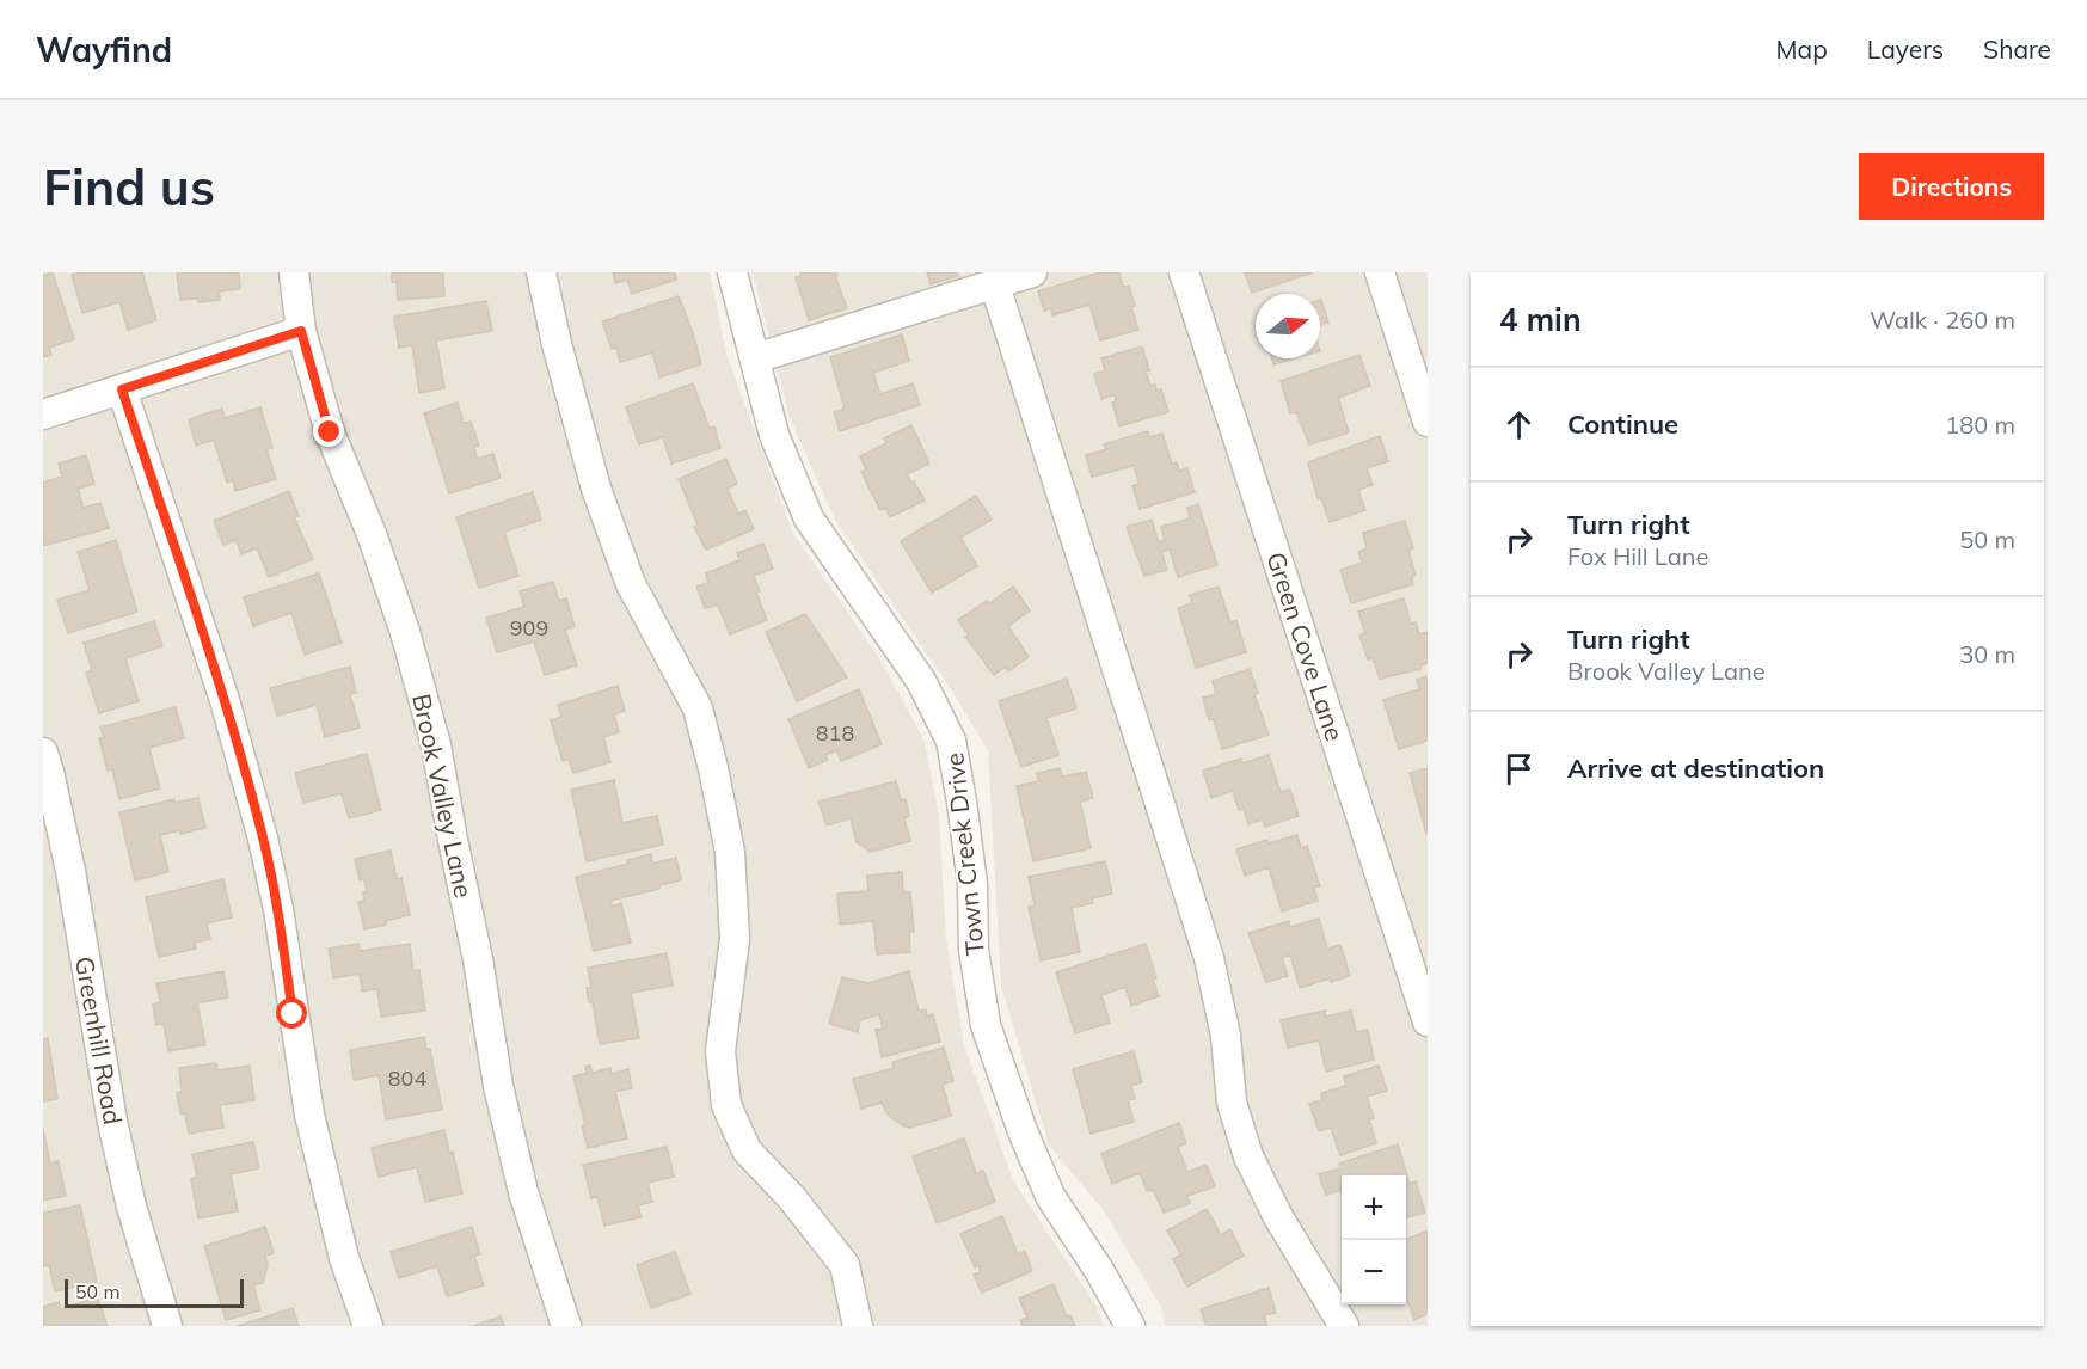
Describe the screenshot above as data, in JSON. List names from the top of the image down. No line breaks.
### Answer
{"streets":{"street":["Green Cove Lane","Brook Valley Lane","Town Creek Drive","Greenhill Road"]},"house_numbers":["909","818","804"],"scale_bar":"50 m","north":"right","page":{"header":"Wayfind","nav":["Map","Layers","Share"],"buttons":"Directions","title":"Find us","heading":["4 min","Walk · 260 m"],"list":[["Continue","180 m"],["Turn right","Fox Hill Lane","50 m"],["Turn right","Brook Valley Lane","30 m"],"Arrive at destination"],"map_buttons":["+","−"],"scale":"50 m"}}
